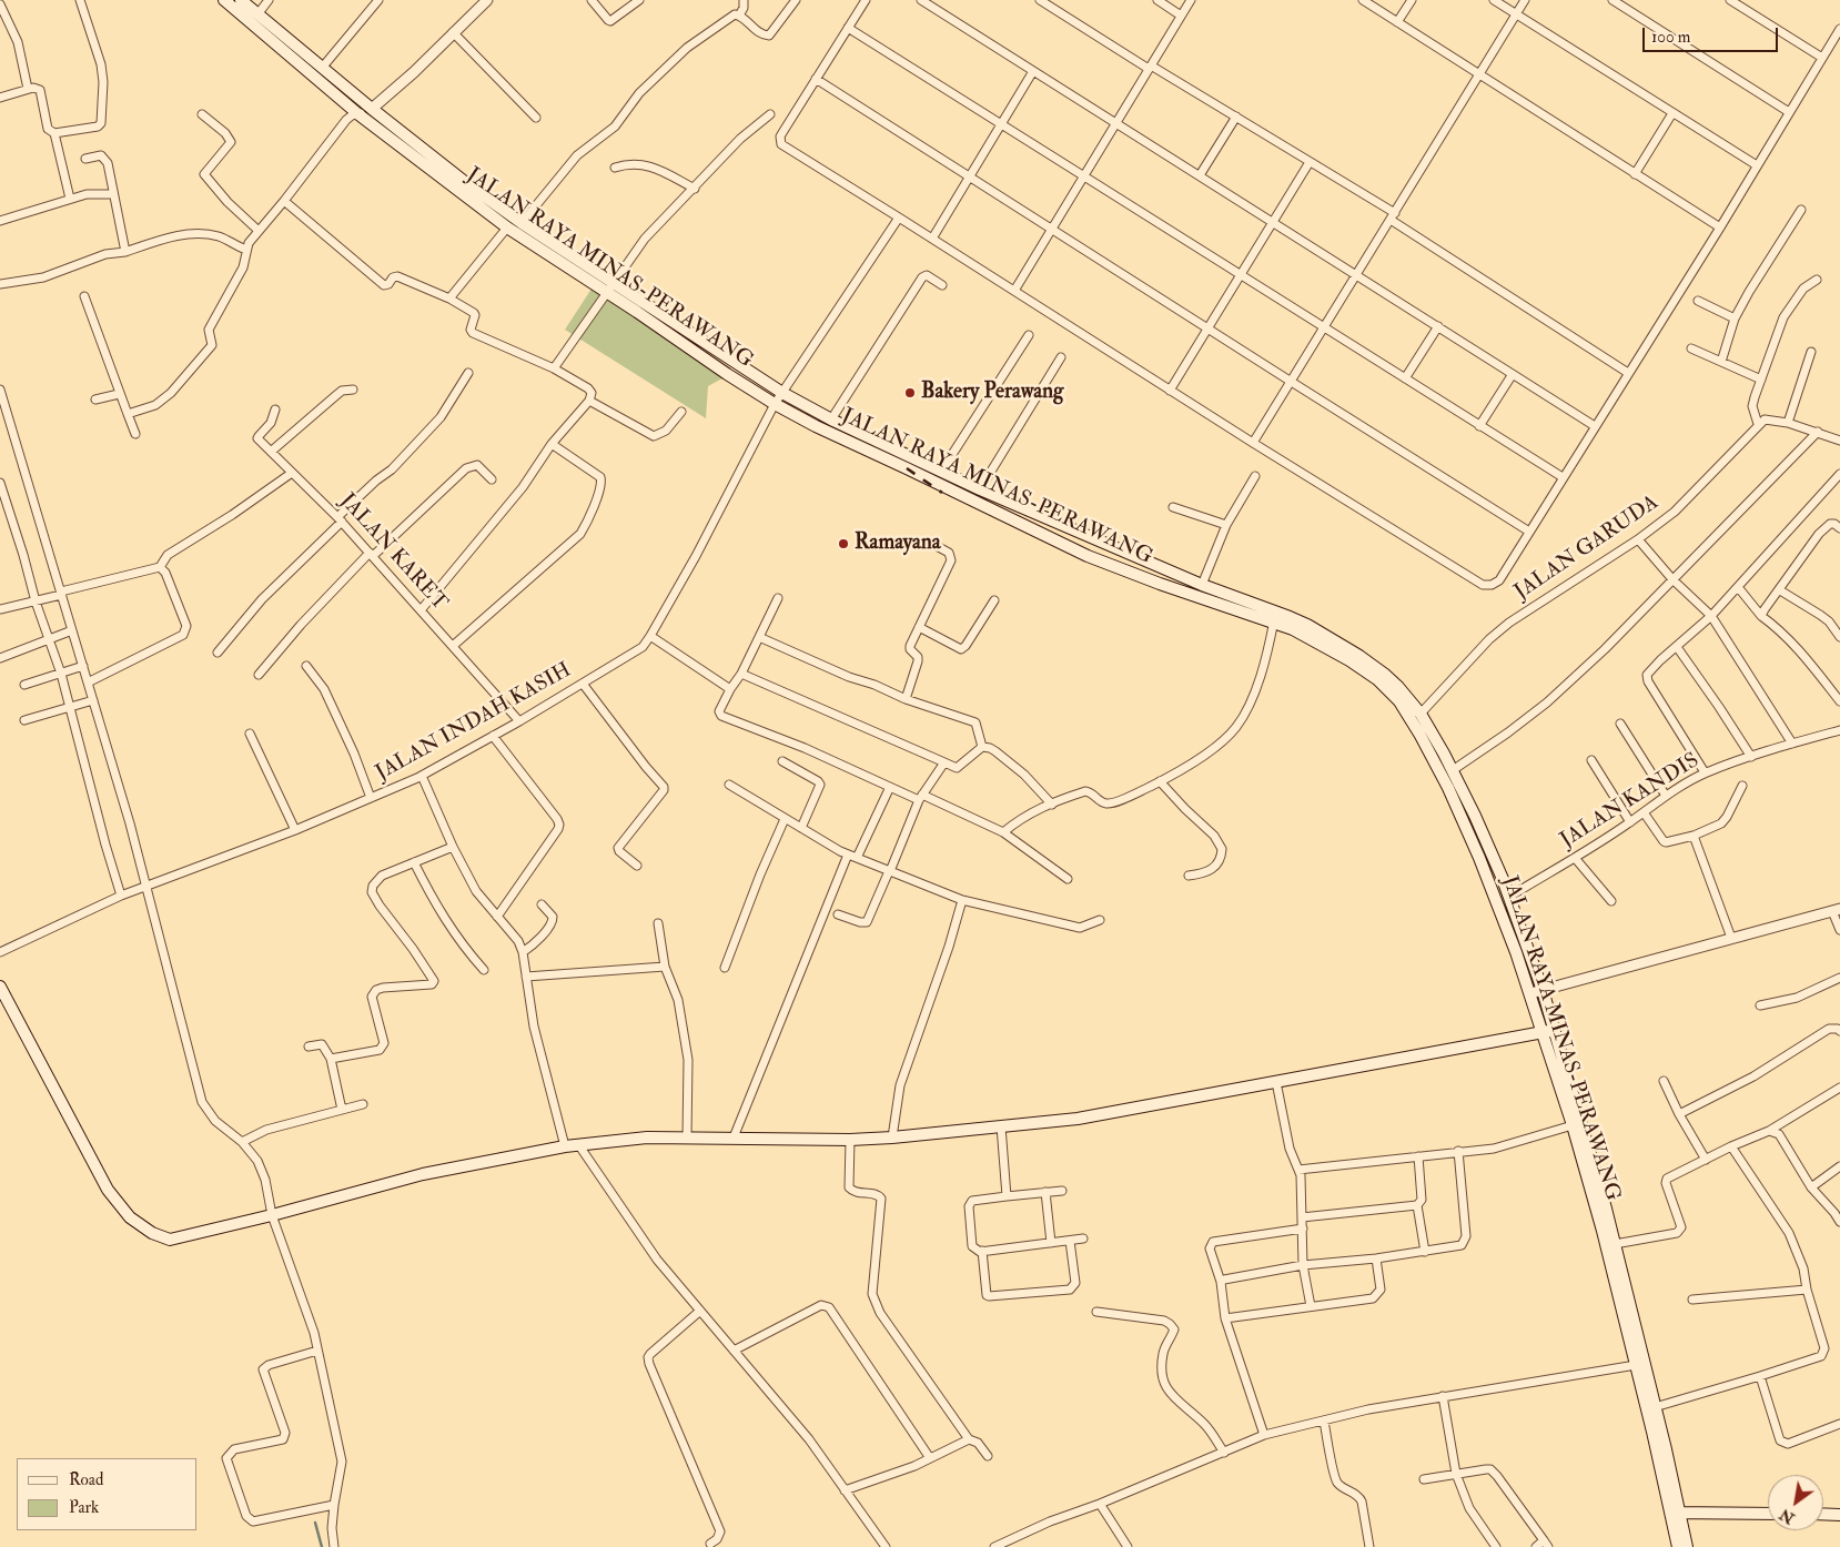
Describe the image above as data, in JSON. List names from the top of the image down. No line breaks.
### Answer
{"streets":{"main road":["JALAN RAYA MINAS-PERAWANG"],"street":["JALAN GARUDA","JALAN KARET","JALAN INDAH KASIH","JALAN KANDIS"]},"crossings":[["JALAN RAYA MINAS-PERAWANG","JALAN GARUDA"],["JALAN RAYA MINAS-PERAWANG","JALAN INDAH KASIH"],["JALAN RAYA MINAS-PERAWANG","JALAN KANDIS"],["JALAN KARET","JALAN INDAH KASIH"]],"places":["Bakery Perawang","Ramayana"],"legend":["Road","Park"],"scale_bar":"100 m","north":"bottom left"}
